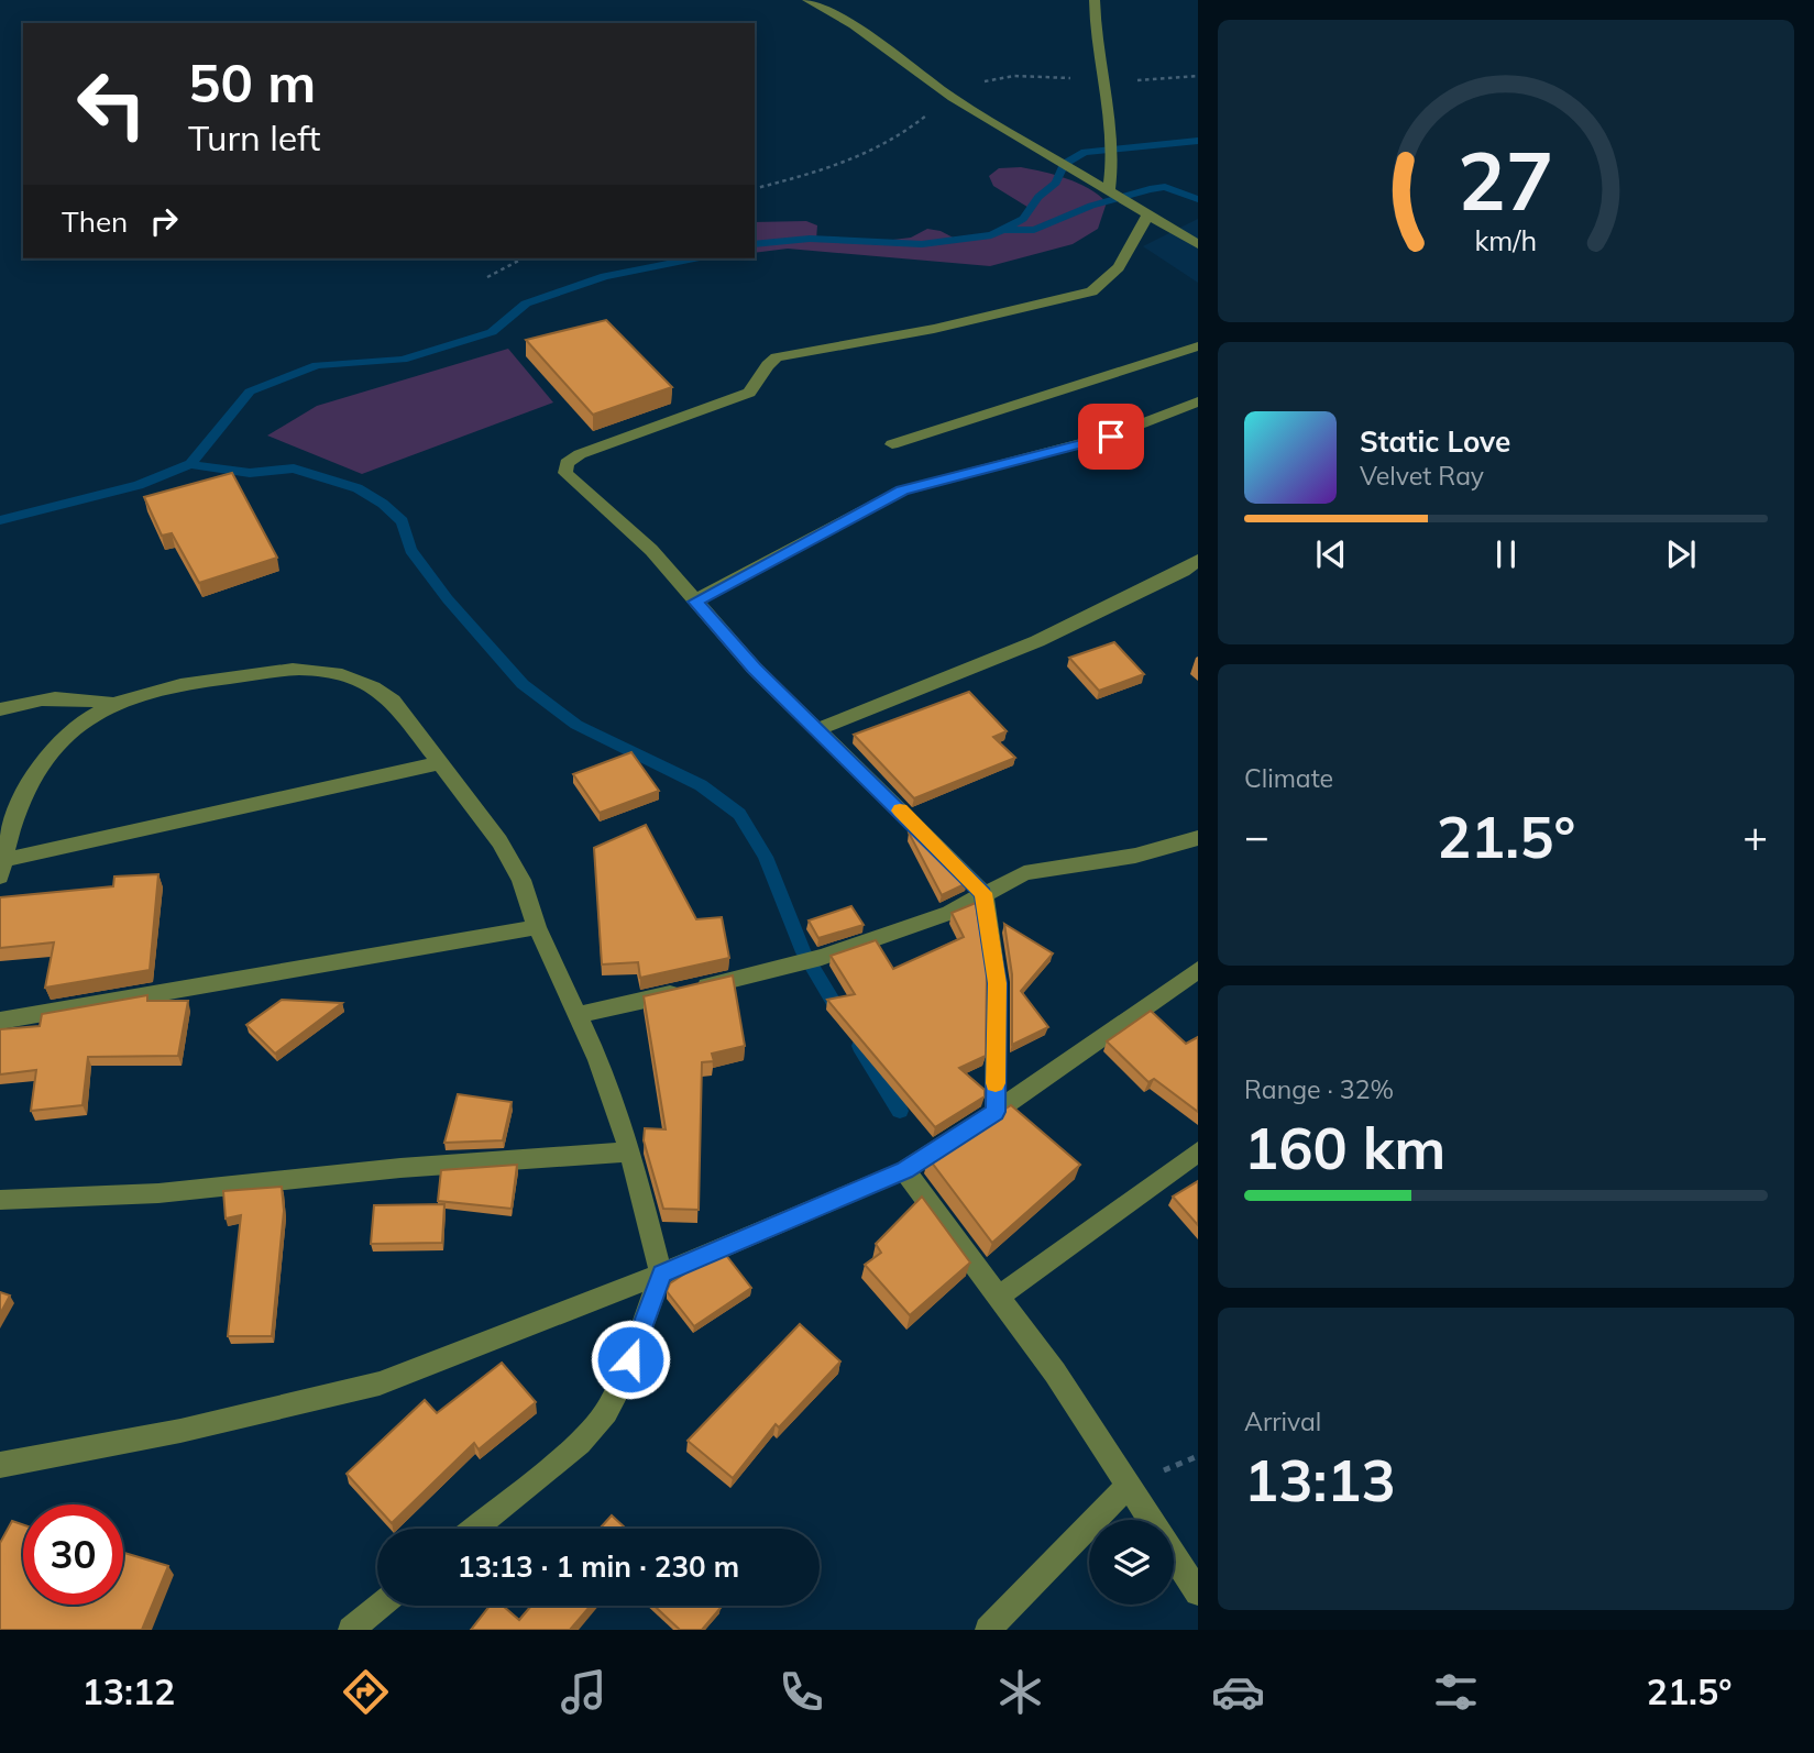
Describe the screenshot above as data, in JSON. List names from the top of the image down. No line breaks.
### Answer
{"page":{"turn":["50 m","Turn left"],"then":"Then","song":["Static Love","Velvet Ray"],"tile":["Climate",["Range · 32%","160 km"],["Arrival","13:13"]],"heat":["−","21.5°","+"],"limit":"30","trip":"13:13 · 1 min · 230 m","tabs":["13:12","21.5°"],"gauge":["27","km/h"]}}
